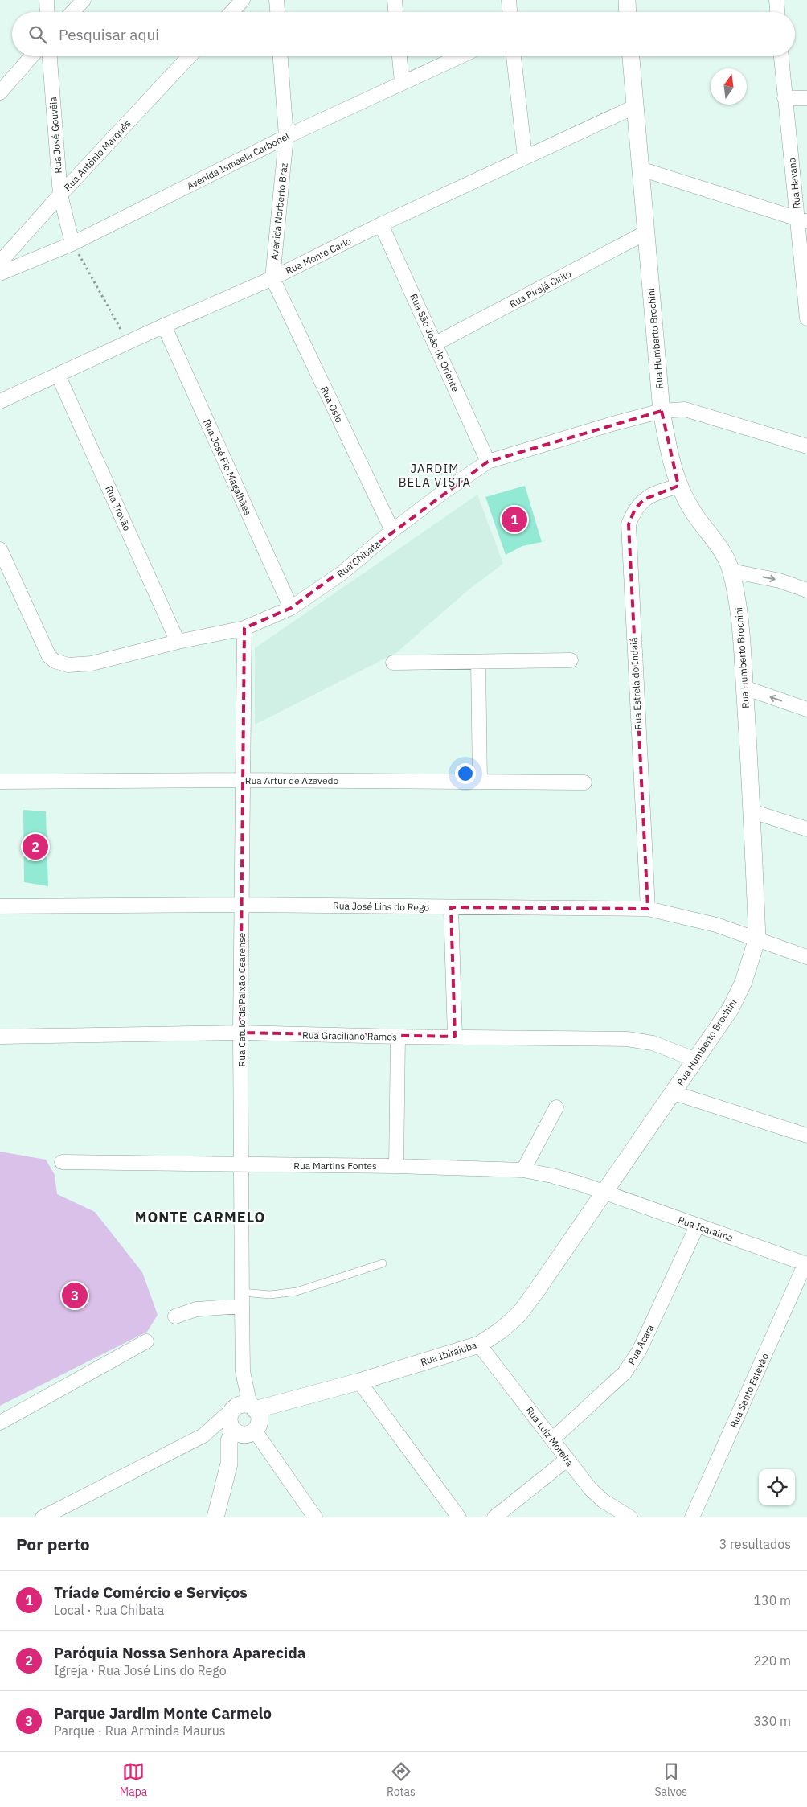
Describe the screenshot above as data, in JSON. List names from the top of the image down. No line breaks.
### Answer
{"streets":{"street":["Rua José Gouvêia","Rua Antônio Marquês","Avenida Ismaela Carbonel","Rua Havana","Avenida Norberto Braz","Rua Monte Carlo","Rua Pirajá Cirilo","Rua Humberto Brochini","Rua São João do Oriente","Rua Oslo","Rua José Pio Magalhães","Rua Trovão","Rua Chibata","Rua Estrela do Indaiá","Rua Artur de Azevedo","Rua José Lins do Rego","Rua Catulo da Paixão Cearense","Rua Graciliano Ramos","Rua Martins Fontes","Rua Icaraima","Rua Acara","Rua Ibirajuba","Rua Santo Estevão","Rua Luiz Moreira"]},"crossings":[["Rua José Gouvêia","Rua Antônio Marquês"],["Rua José Gouvêia","Avenida Ismaela Carbonel"],["Avenida Ismaela Carbonel","Avenida Norberto Braz"],["Avenida Norberto Braz","Rua Monte Carlo"],["Avenida Norberto Braz","Rua Oslo"],["Rua Monte Carlo","Rua Humberto Brochini"],["Rua Monte Carlo","Rua São João do Oriente"],["Rua Monte Carlo","Rua Oslo"],["Rua Monte Carlo","Rua José Pio Magalhães"],["Rua Monte Carlo","Rua Trovão"],["Rua Pirajá Cirilo","Rua Humberto Brochini"],["Rua Pirajá Cirilo","Rua São João do Oriente"],["Rua Humberto Brochini","Rua Chibata"],["Rua Humberto Brochini","Rua Estrela do Indaiá"],["Rua Humberto Brochini","Rua José Lins do Rego"],["Rua Humberto Brochini","Rua Graciliano Ramos"],["Rua Humberto Brochini","Rua Martins Fontes"],["Rua Humberto Brochini","Rua Icaraima"],["Rua Humberto Brochini","Rua Ibirajuba"],["Rua São João do Oriente","Rua Chibata"],["Rua Oslo","Rua Chibata"],["Rua José Pio Magalhães","Rua Chibata"],["Rua Trovão","Rua Chibata"],["Rua Chibata","Rua Catulo da Paixão Cearense"],["Rua Estrela do Indaiá","Rua José Lins do Rego"],["Rua Artur de Azevedo","Rua Catulo da Paixão Cearense"],["Rua José Lins do Rego","Rua Catulo da Paixão Cearense"],["Rua Catulo da Paixão Cearense","Rua Graciliano Ramos"],["Rua Catulo da Paixão Cearense","Rua Martins Fontes"],["Rua Catulo da Paixão Cearense","Rua Ibirajuba"],["Rua Martins Fontes","Rua Icaraima"],["Rua Martins Fontes","Rua Ibirajuba"],["Rua Icaraima","Rua Acara"],["Rua Icaraima","Rua Ibirajuba"],["Rua Icaraima","Rua Santo Estevão"],["Rua Acara","Rua Luiz Moreira"],["Rua Ibirajuba","Rua Luiz Moreira"]],"districts":["JARDIM BELA VISTA","MONTE CARMELO"],"north":"top","page":{"search":"Pesquisar aqui","pins":["1","2","3"],"heading":["Por perto","3 resultados"],"list":[{"mark":"1","name":"Tríade Comércio e Serviços","note":"Local · Rua Chibata","value":"130 m"},{"mark":"2","name":"Paróquia Nossa Senhora Aparecida","note":"Igreja · Rua José Lins do Rego","value":"220 m"},{"mark":"3","name":"Parque Jardim Monte Carmelo","note":"Parque · Rua Arminda Maurus","value":"330 m"}],"nav":["Mapa","Rotas","Salvos"]}}
